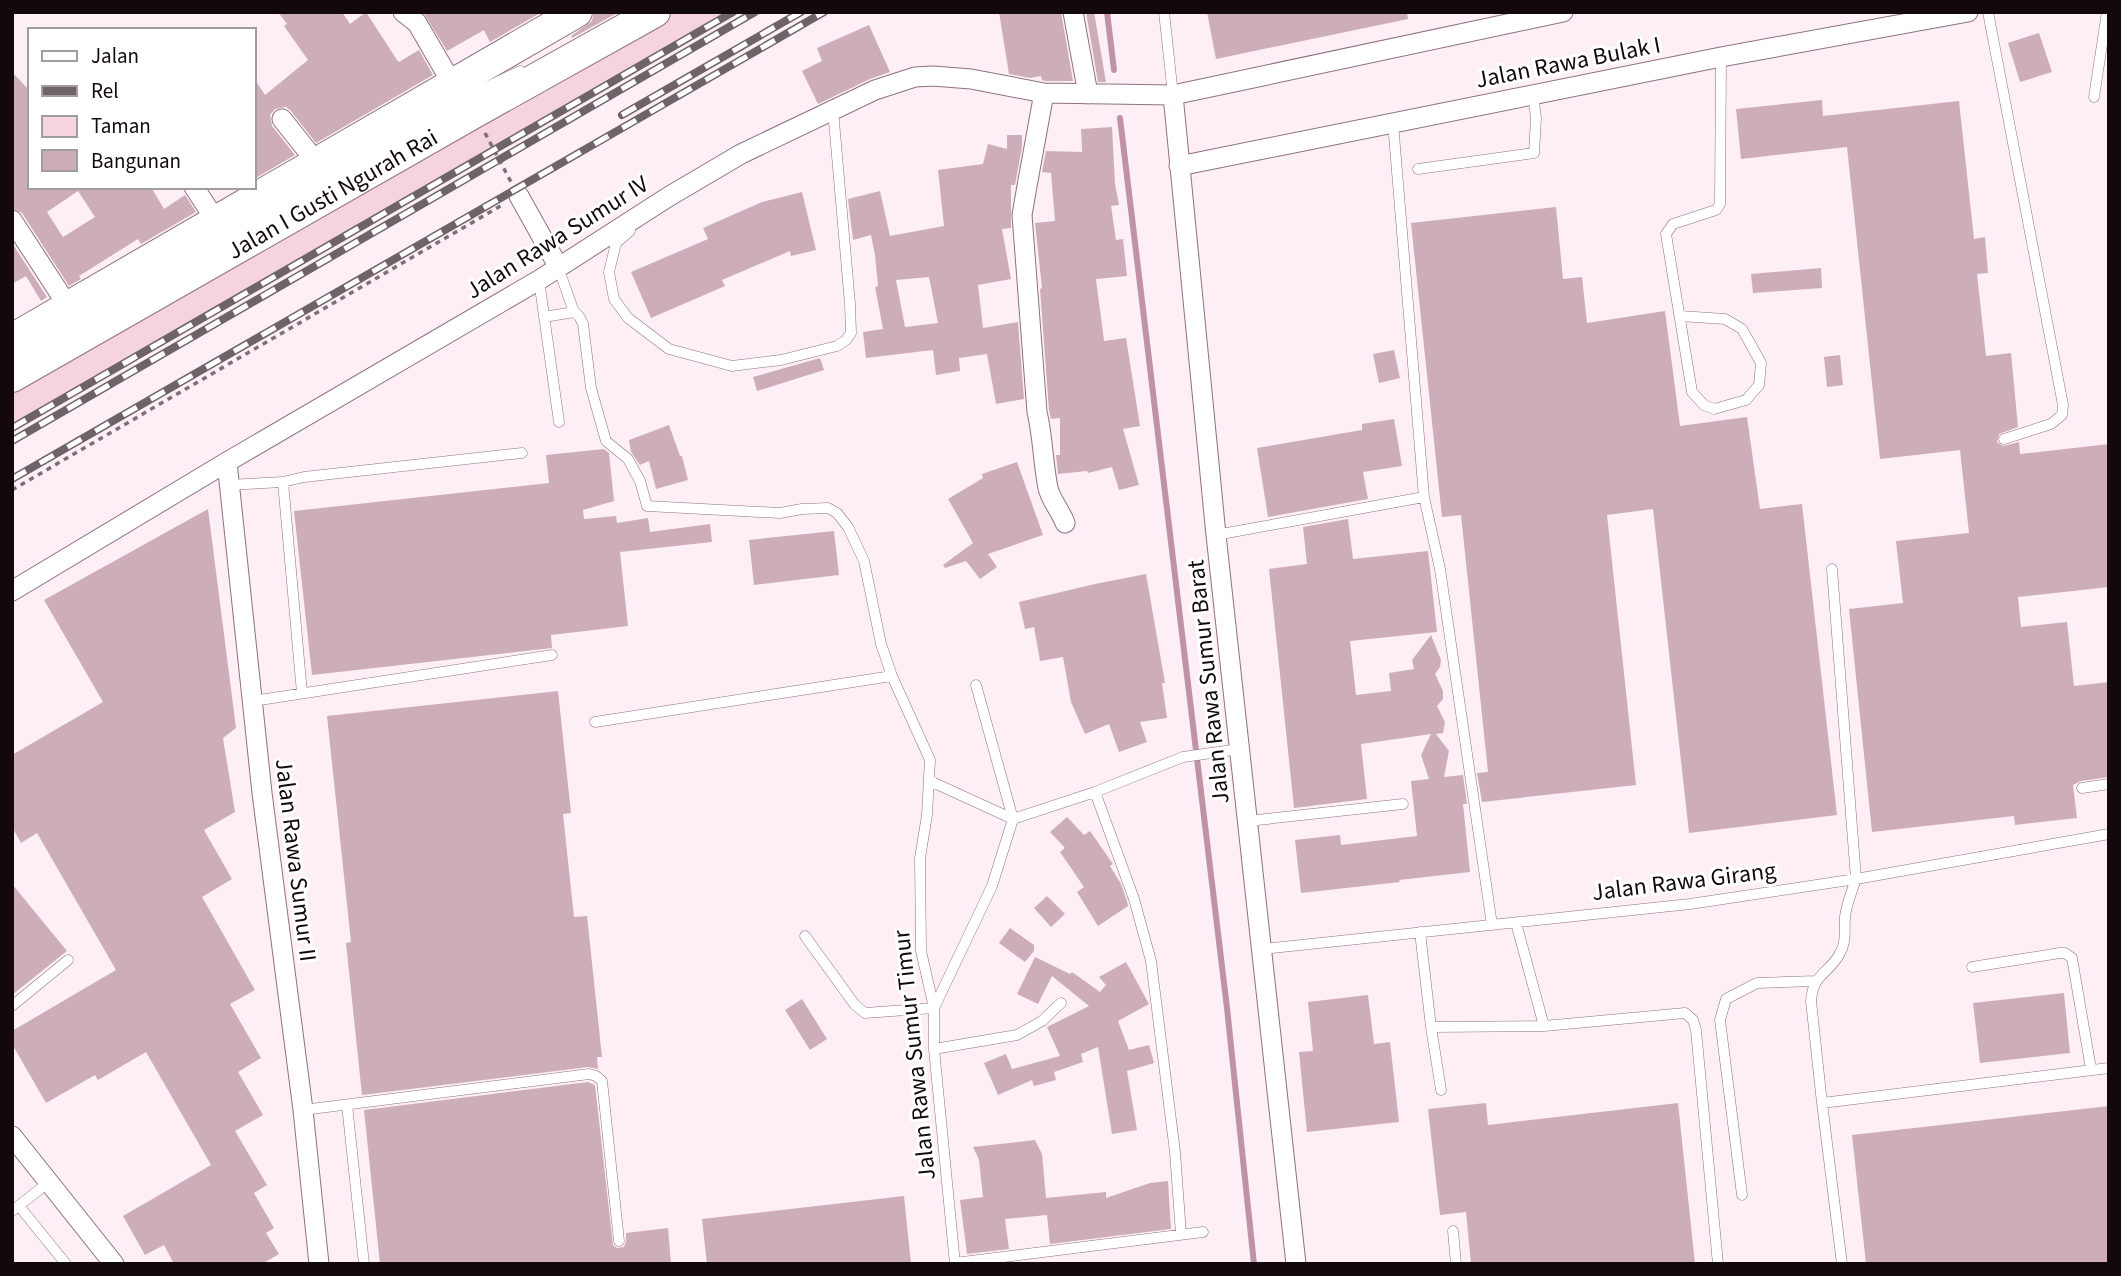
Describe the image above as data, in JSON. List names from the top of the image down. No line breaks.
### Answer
{"streets":{"main road":["Jalan I Gusti Ngurah Rai"],"street":["Jalan Rawa Bulak I","Jalan Rawa Sumur IV","Jalan Rawa Sumur Barat","Jalan Rawa Sumur II"],"lane":["Jalan Rawa Girang","Jalan Rawa Sumur Timur"]},"crossings":[["Jalan Rawa Bulak I","Jalan Rawa Sumur Barat"],["Jalan Rawa Sumur IV","Jalan Rawa Sumur Barat"],["Jalan Rawa Sumur IV","Jalan Rawa Sumur II"],["Jalan Rawa Sumur Barat","Jalan Rawa Girang"]],"legend":["Jalan","Rel","Taman","Bangunan"]}
